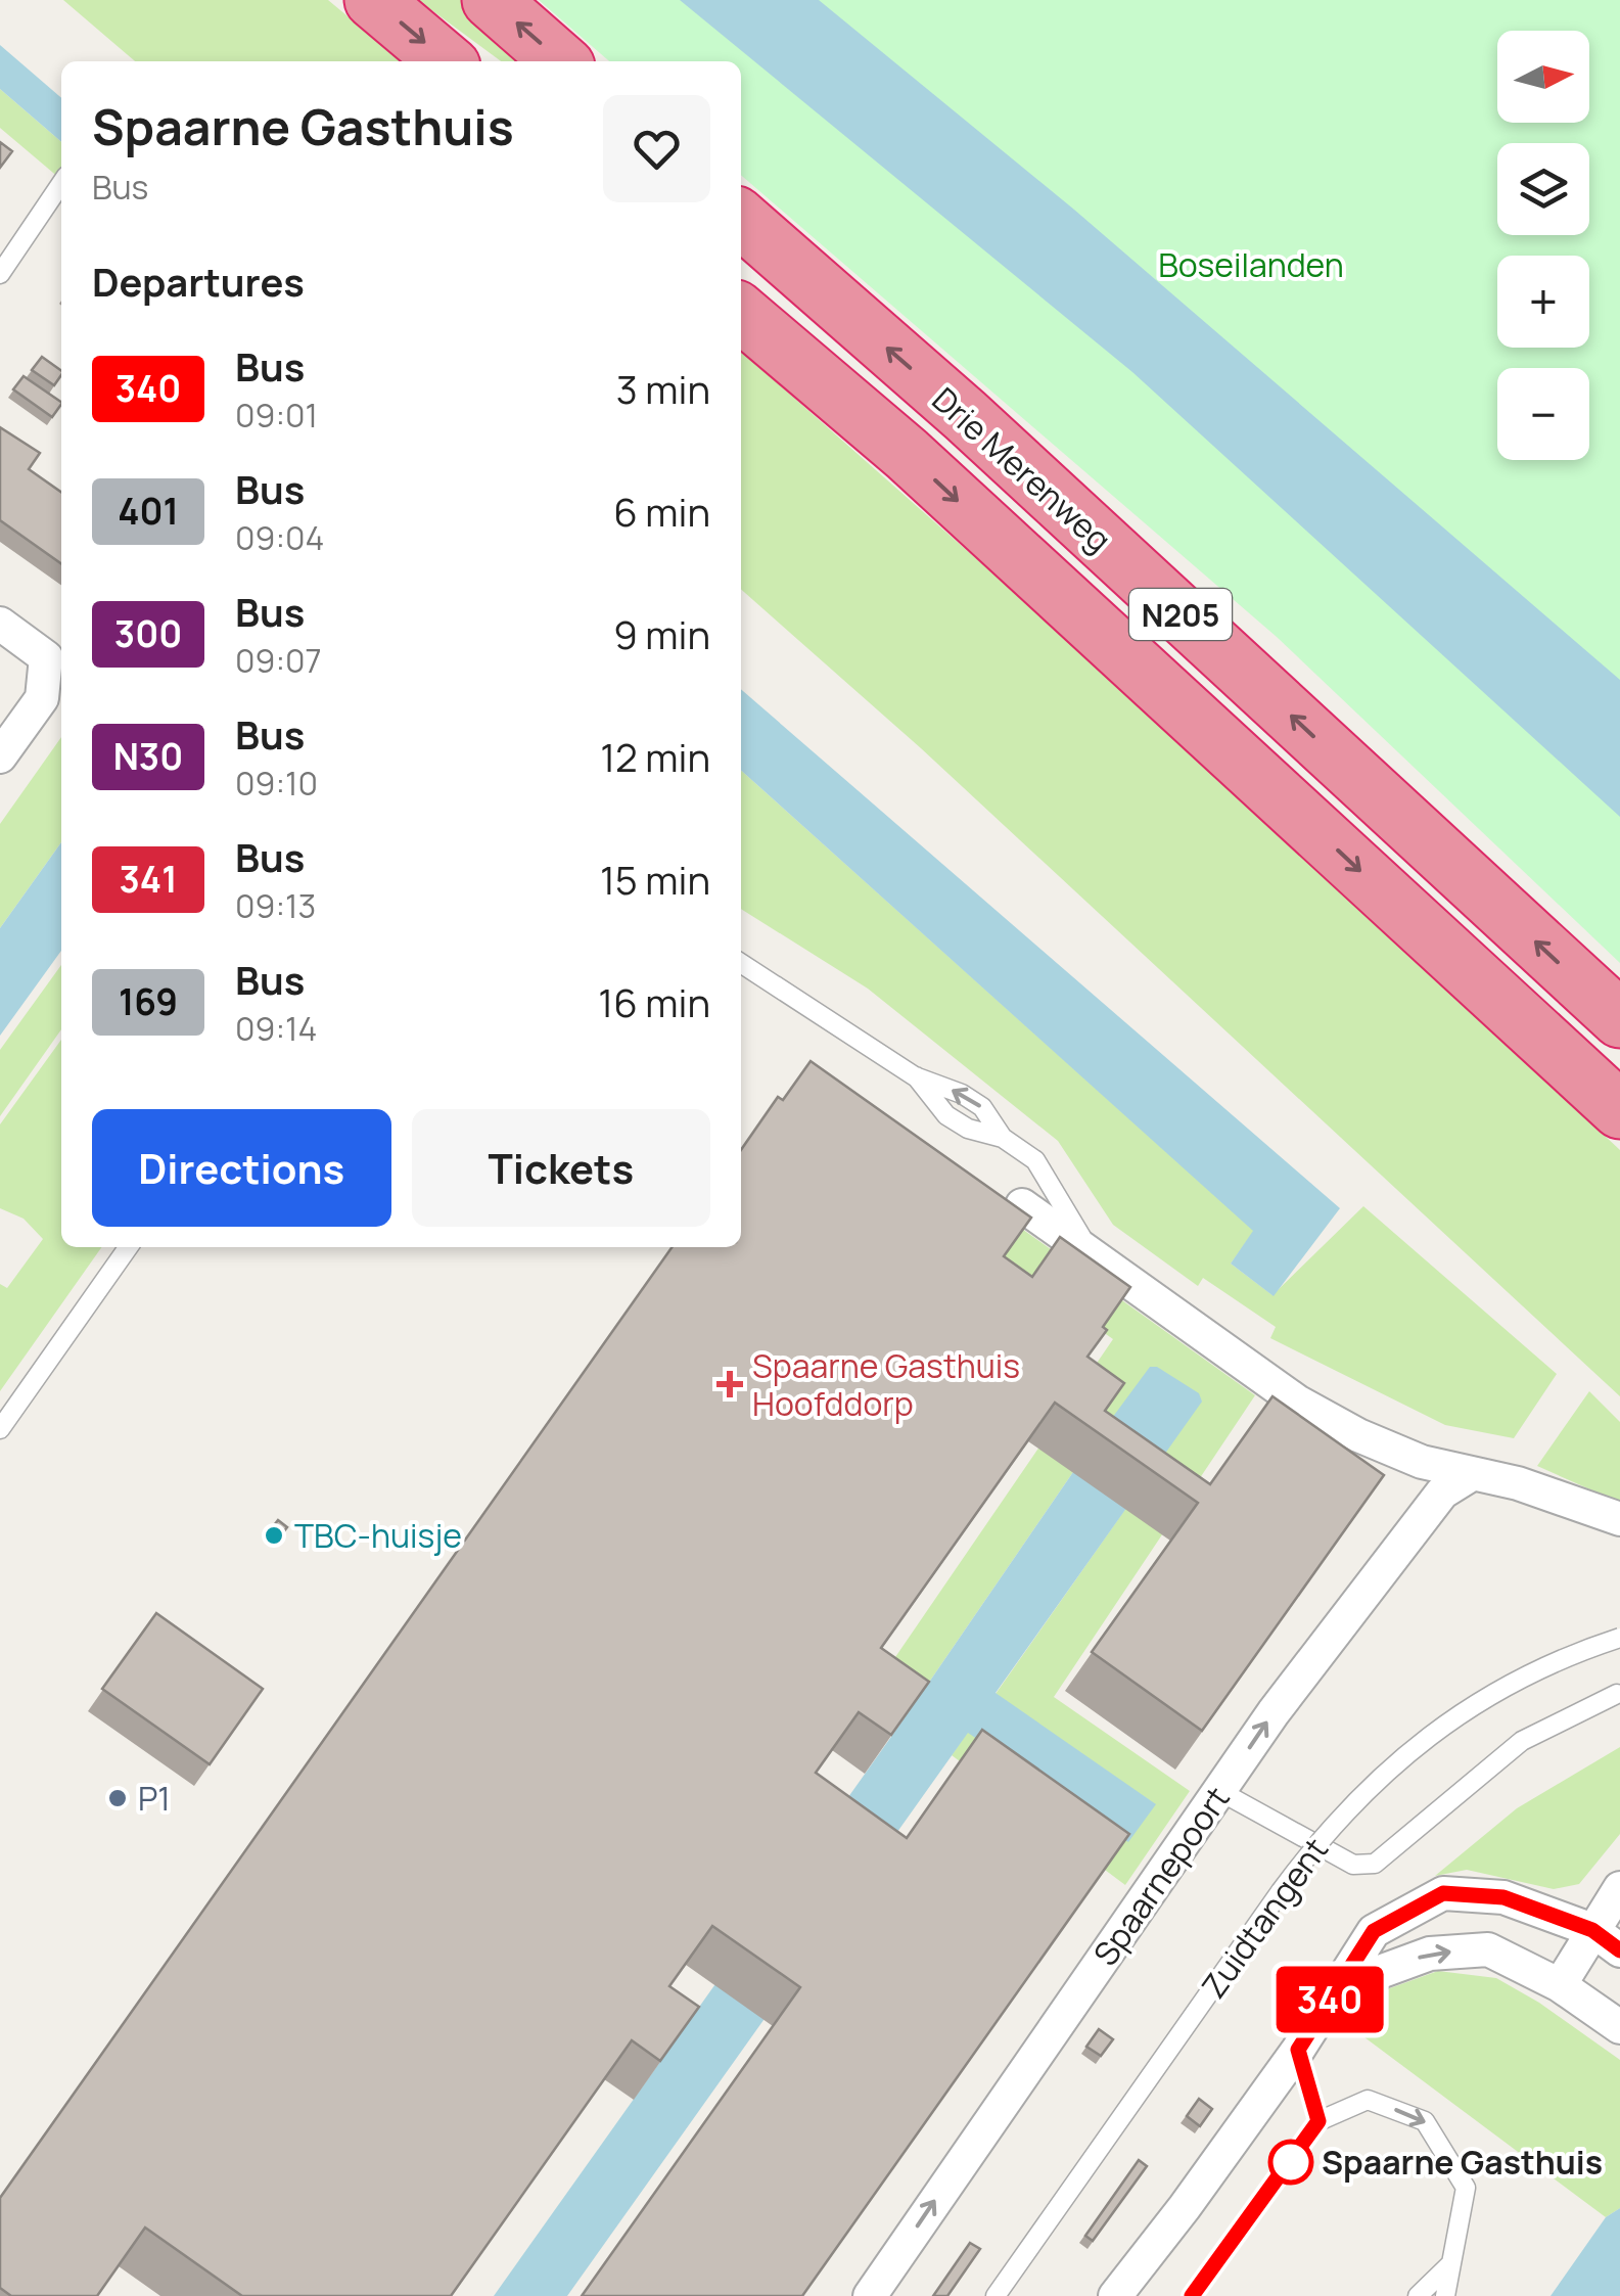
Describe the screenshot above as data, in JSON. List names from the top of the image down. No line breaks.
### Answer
{"streets":{"highway":["Drie Merenweg","N205"],"street":["Spaarnepoort"],"lane":["Zuidtangent"]},"parks":["Boseilanden"],"places":{"health":["Spaarne Gasthuis Hoofddorp"],"other":["TBC-huisje","P1","Spaarne Gasthuis"]},"lines":["bus line 340"],"north":"right","page":{"on_map":"340","map_buttons":["+","−"],"heading":[["Spaarne Gasthuis","Bus"],"Departures"],"list":[{"mark":"340","name":"Bus","note":"09:01","value":"3 min"},{"mark":"401","name":"Bus","note":"09:04","value":"6 min"},{"mark":"300","name":"Bus","note":"09:07","value":"9 min"},{"mark":"N30","name":"Bus","note":"09:10","value":"12 min"},{"mark":"341","name":"Bus","note":"09:13","value":"15 min"},{"mark":"169","name":"Bus","note":"09:14","value":"16 min"}],"buttons":["Directions","Tickets"]}}
